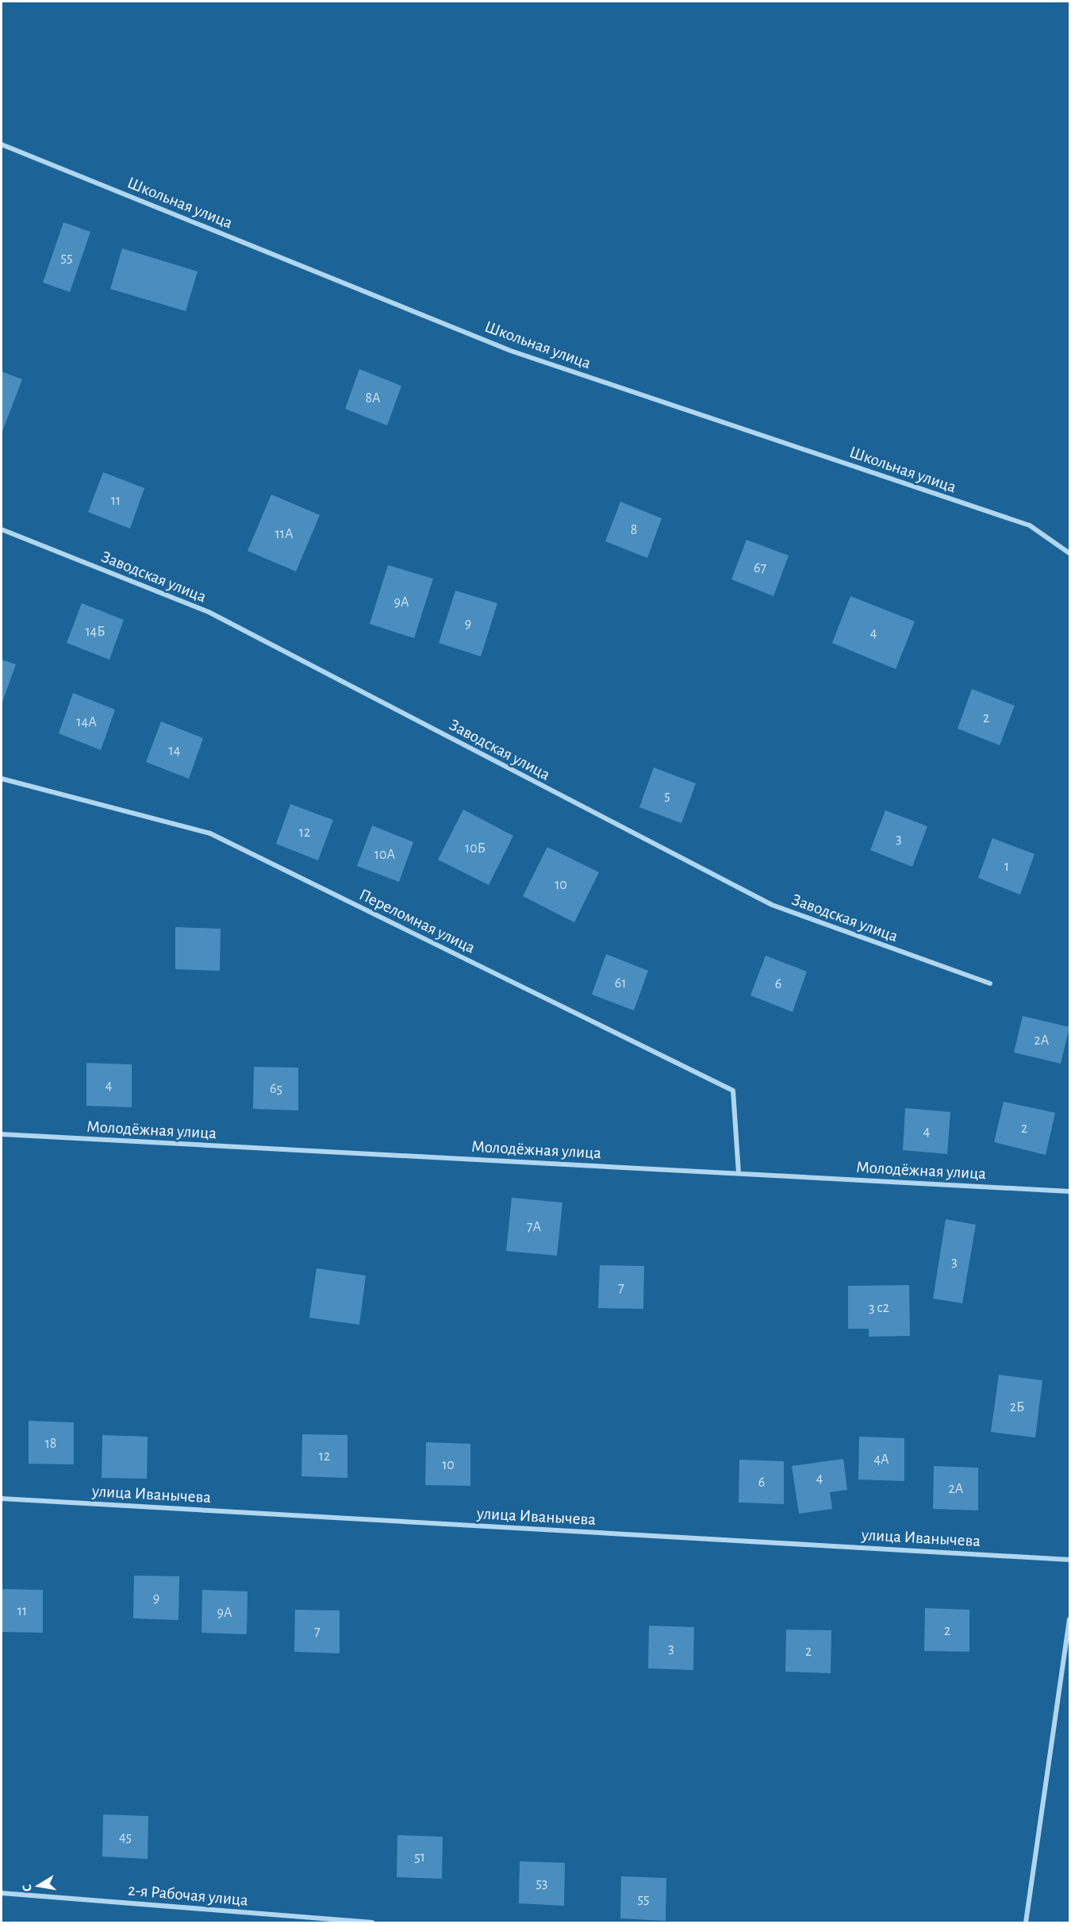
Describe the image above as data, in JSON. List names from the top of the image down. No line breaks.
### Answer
{"streets":{"street":["Школьная улица","Заводская улица","Переломная улица","Молодёжная улица","улица Иванычева","2-я Рабочая улица"]},"crossings":[["Переломная улица","Молодёжная улица"]],"house_numbers":["55","8А","11","8","11А","67","9А","9","14Б","4","2","14А","14","5","12","3","10Б","10А","1","10","61","6","2А","4","65","2","4","7А","3","7","3 с2","2Б","18","12","4А","10","4","6","2А","9","11","9А","2","7","3","2","45","51","53","55"],"north":"left"}
